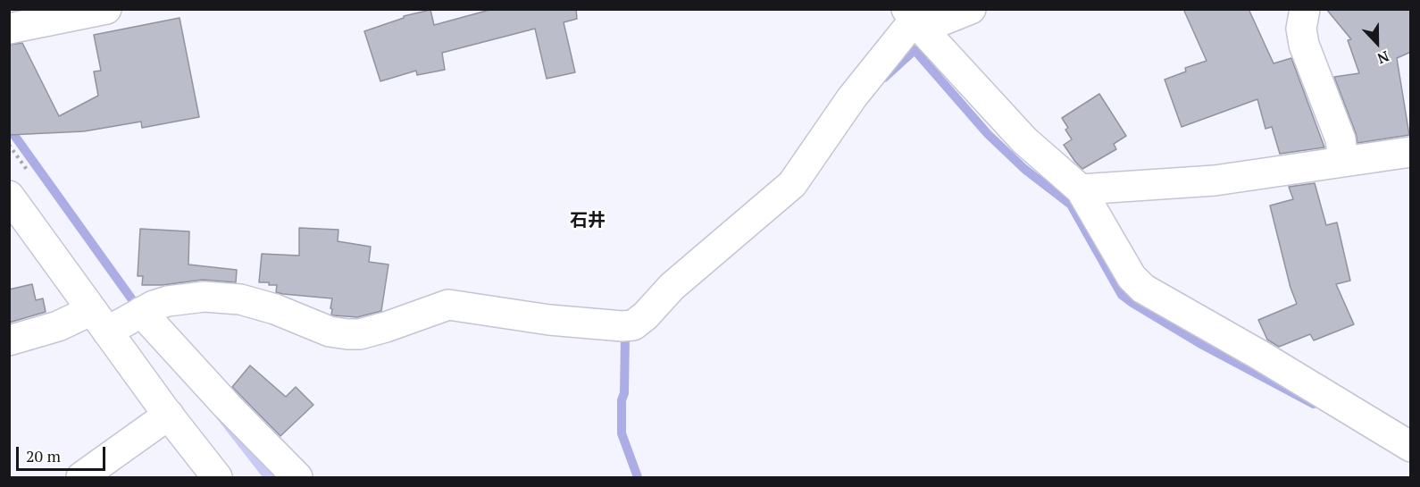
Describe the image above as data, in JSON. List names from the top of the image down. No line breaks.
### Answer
{"districts":["石井"],"scale_bar":"20 m","north":"bottom"}
